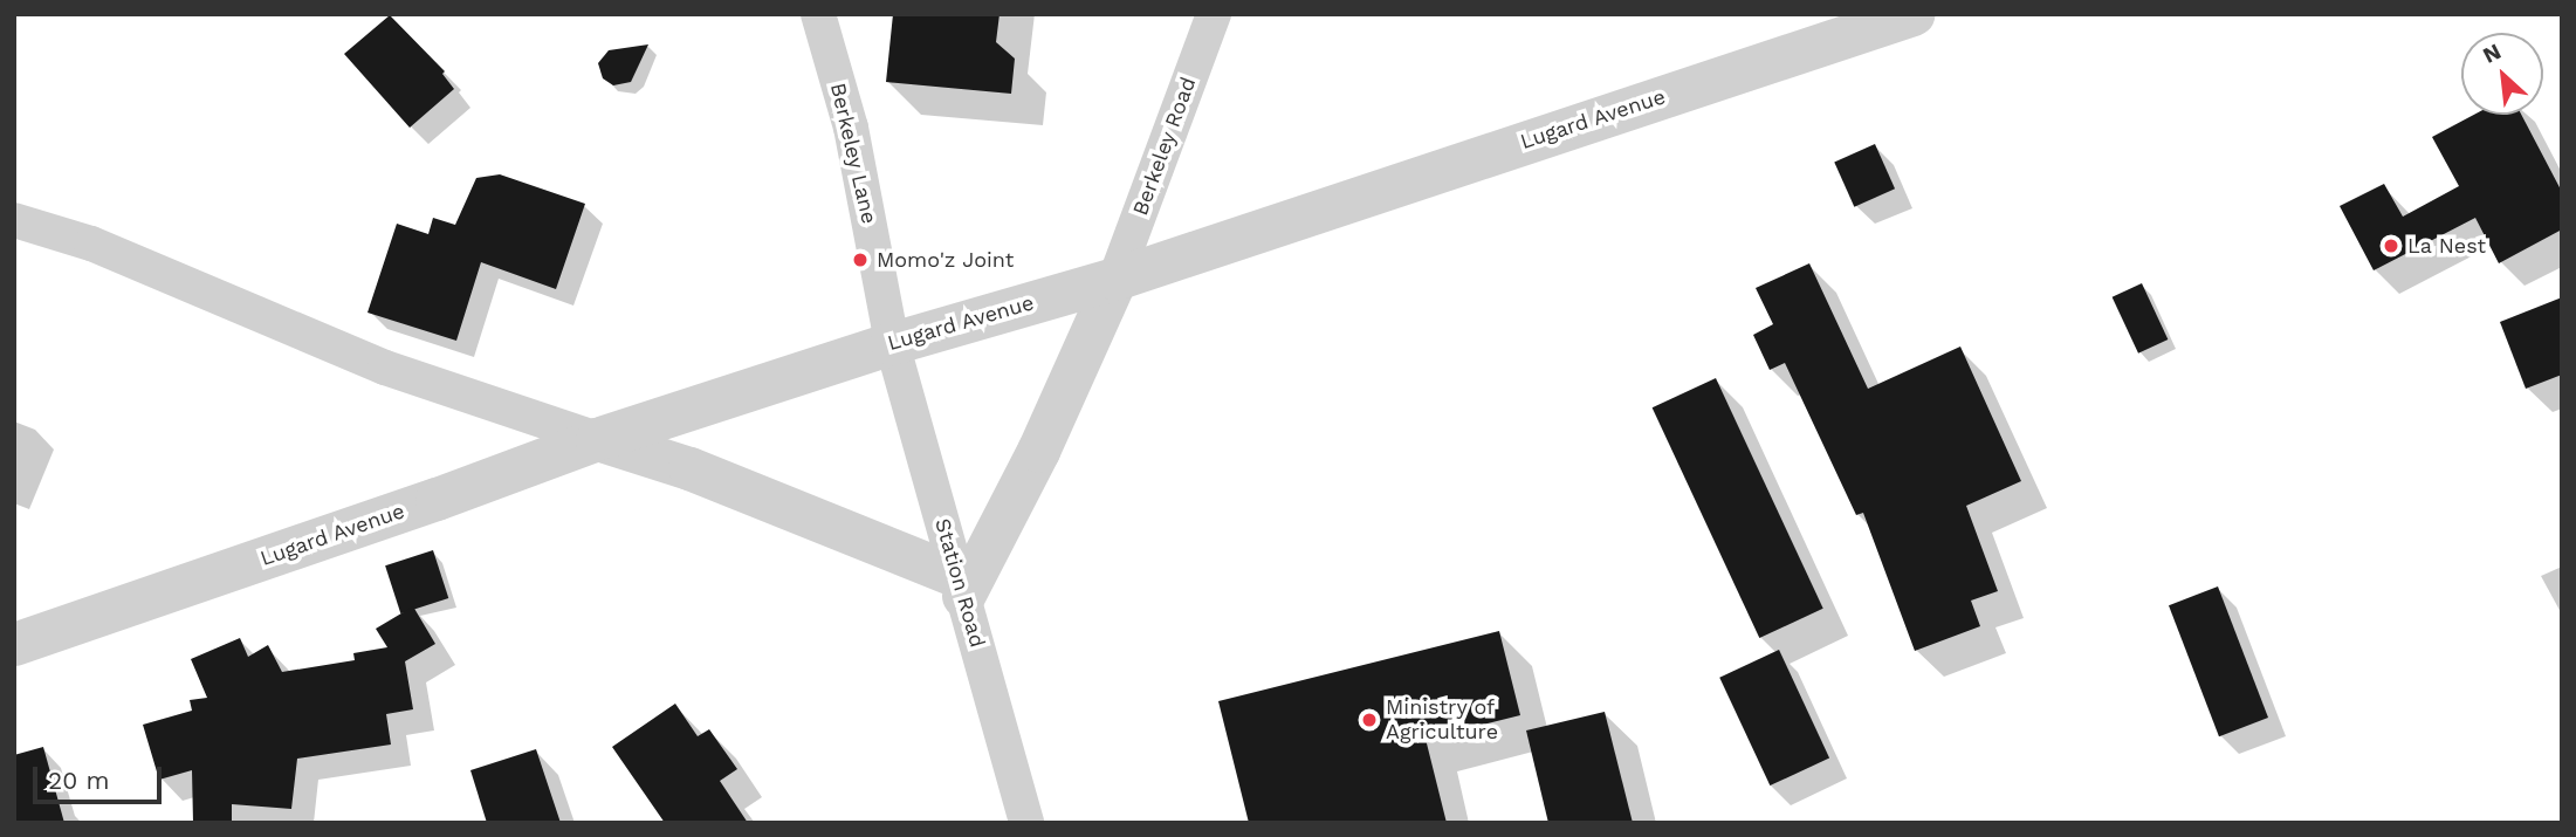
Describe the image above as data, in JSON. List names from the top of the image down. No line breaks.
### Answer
{"streets":{"street":["Lugard Avenue","Berkeley Road","Berkeley Lane","Station Road"]},"crossings":[["Lugard Avenue","Berkeley Road"],["Lugard Avenue","Berkeley Lane"],["Lugard Avenue","Station Road"],["Berkeley Lane","Station Road"]],"places":["La Nest","Momo'z Joint","Ministry of Agriculture"],"scale_bar":"20 m","north":"top left"}
